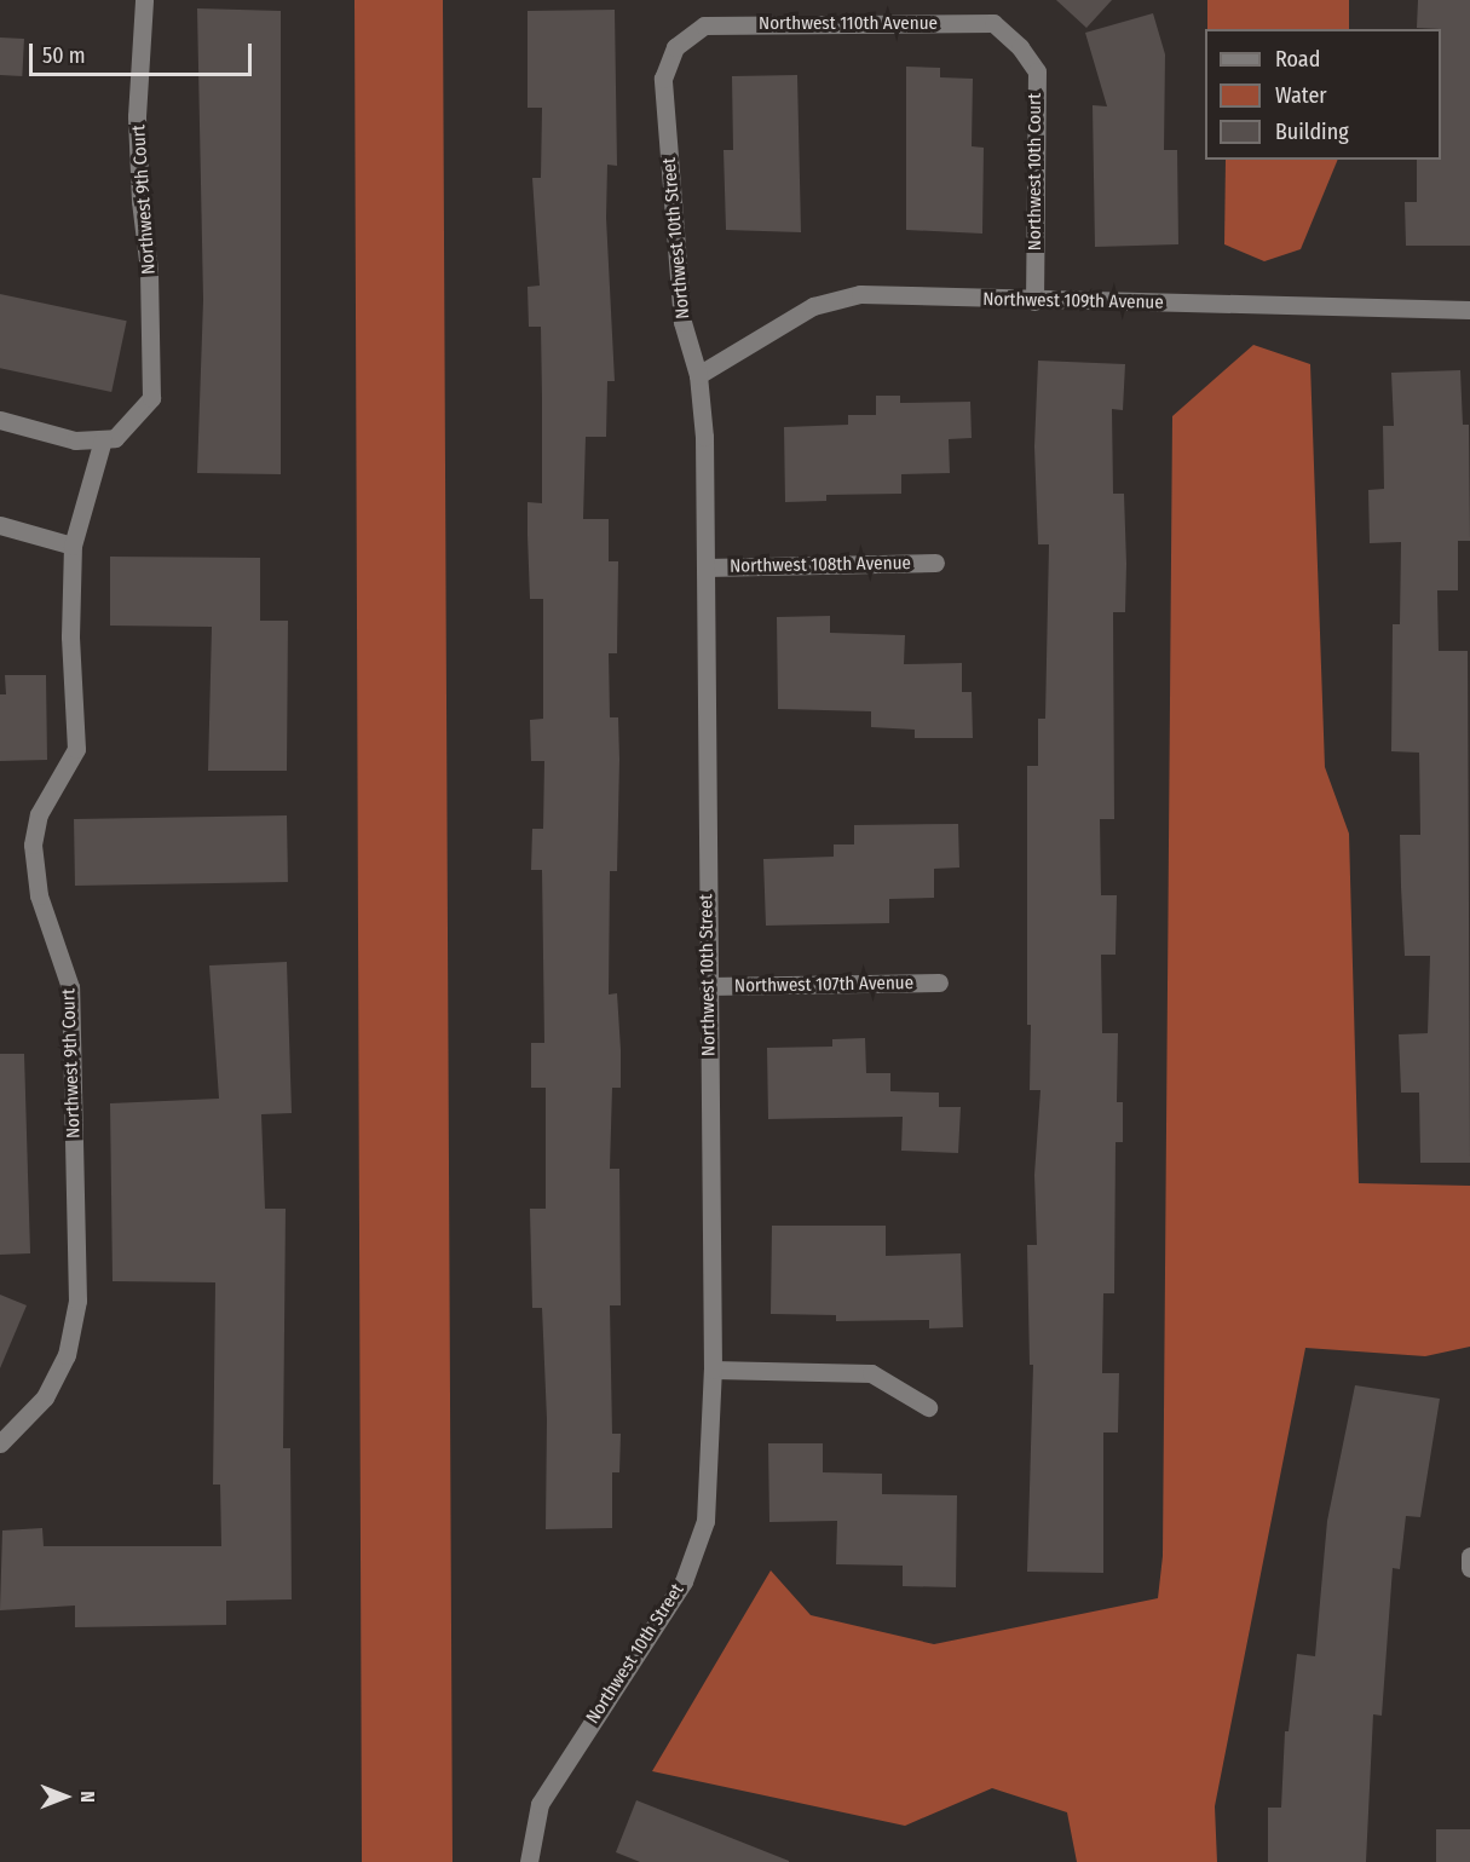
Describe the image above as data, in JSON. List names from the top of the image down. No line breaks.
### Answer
{"streets":{"street":["Northwest 110th Avenue","Northwest 10th Court","Northwest 9th Court","Northwest 10th Street","Northwest 109th Avenue","Northwest 108th Avenue","Northwest 107th Avenue"]},"crossings":[["Northwest 110th Avenue","Northwest 10th Court"],["Northwest 110th Avenue","Northwest 10th Street"],["Northwest 10th Court","Northwest 109th Avenue"],["Northwest 10th Street","Northwest 109th Avenue"],["Northwest 10th Street","Northwest 108th Avenue"],["Northwest 10th Street","Northwest 107th Avenue"]],"legend":["Road","Water","Building"],"scale_bar":"50 m","north":"right"}
